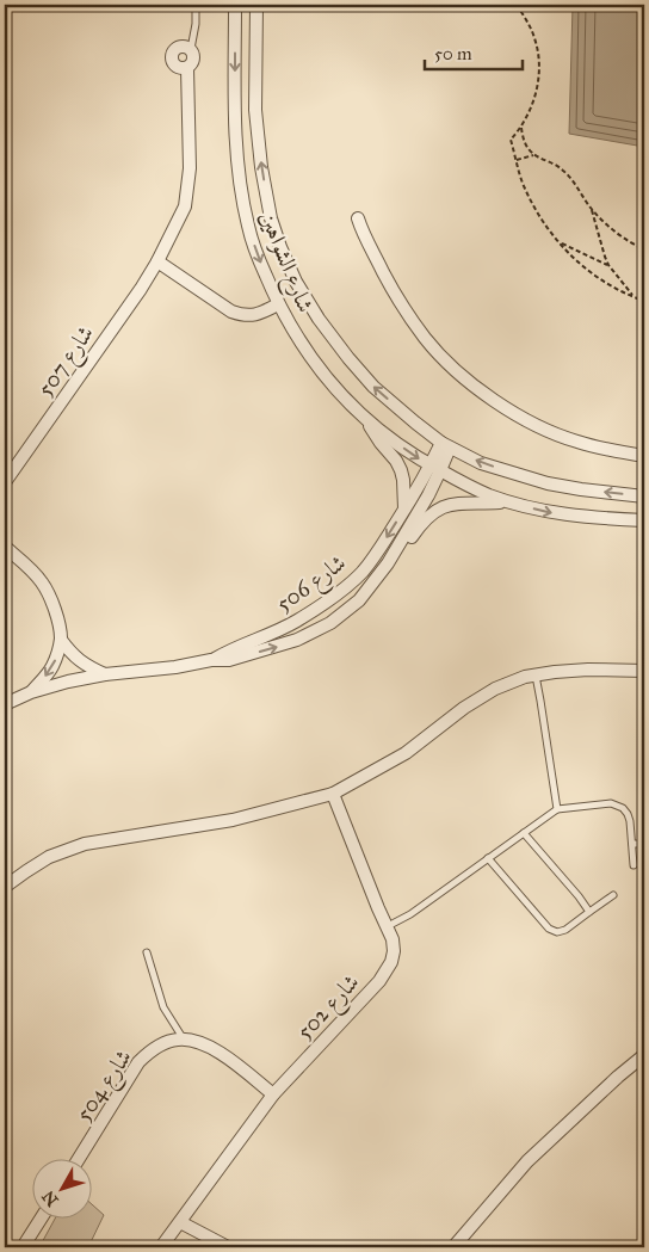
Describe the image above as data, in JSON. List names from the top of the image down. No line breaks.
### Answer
{"streets":{"street":["شارع الشواهين","شارع 507","شارع 506","شارع 502","شارع 504"]},"crossings":[["شارع الشواهين","شارع 506"]],"scale_bar":"50 m","north":"bottom left"}
